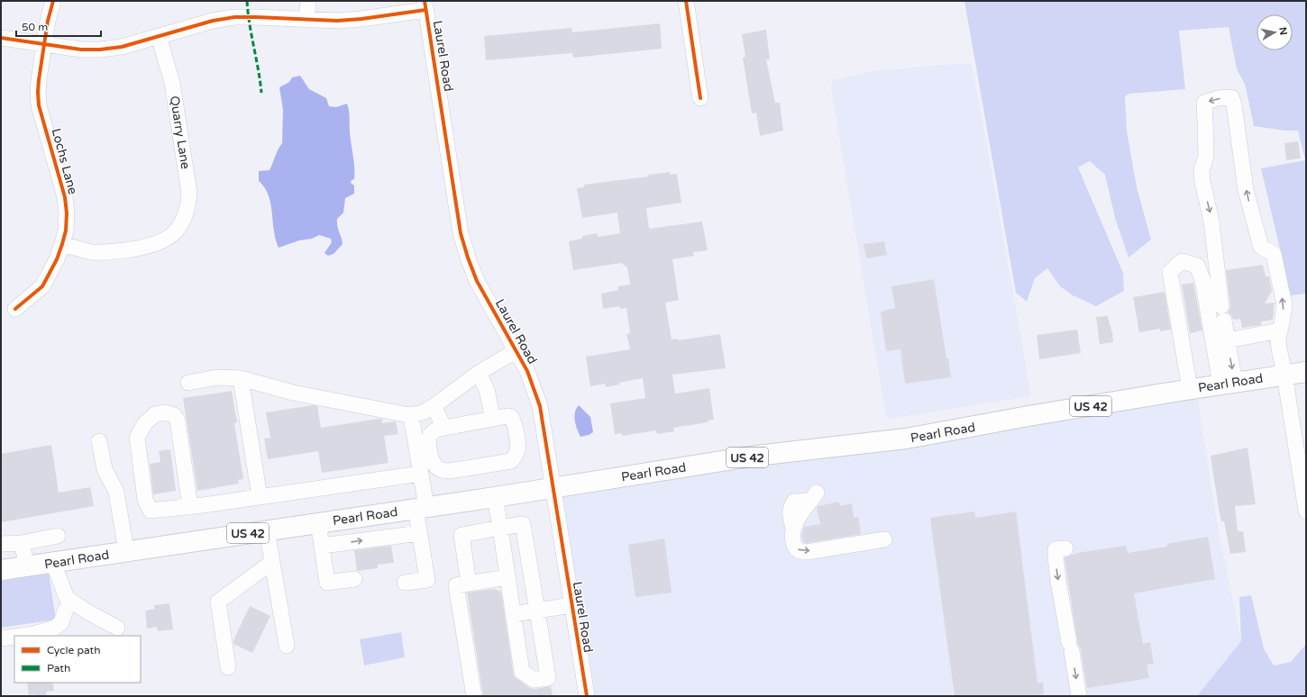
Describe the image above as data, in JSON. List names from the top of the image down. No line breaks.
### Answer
{"streets":{"main road":["Pearl Road","US 42"],"street":["Laurel Road","Quarry Lane","Lochs Lane"]},"crossings":[["Laurel Road","Pearl Road"],["Quarry Lane","Lochs Lane"]],"legend":["Cycle path","Path"],"scale_bar":"50 m","north":"right"}
